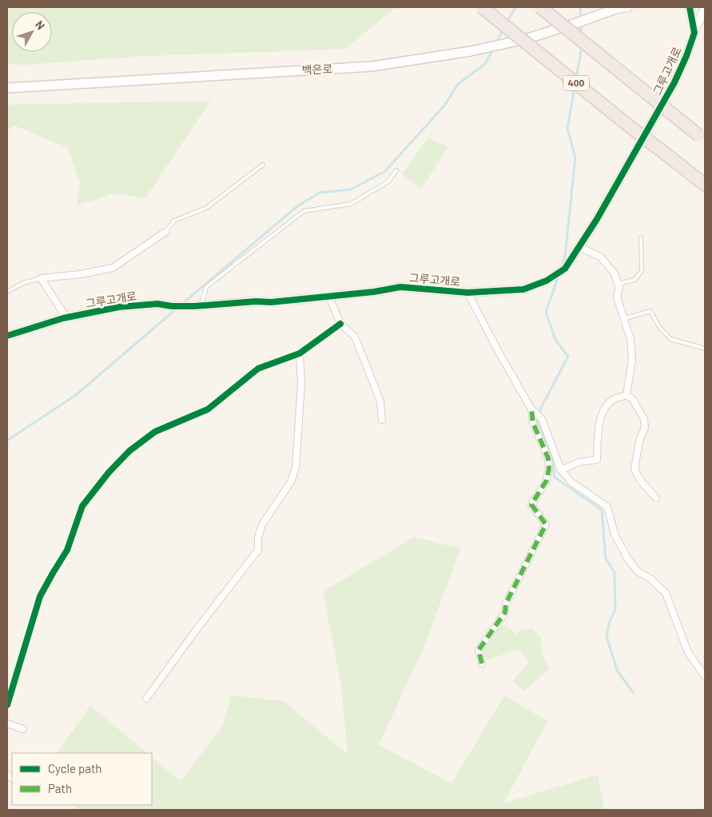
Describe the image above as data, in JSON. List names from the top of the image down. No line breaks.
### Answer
{"streets":{"highway":["400"],"main road":["백은로"],"street":["그루고개로"]},"legend":["Cycle path","Path"],"north":"top right"}
